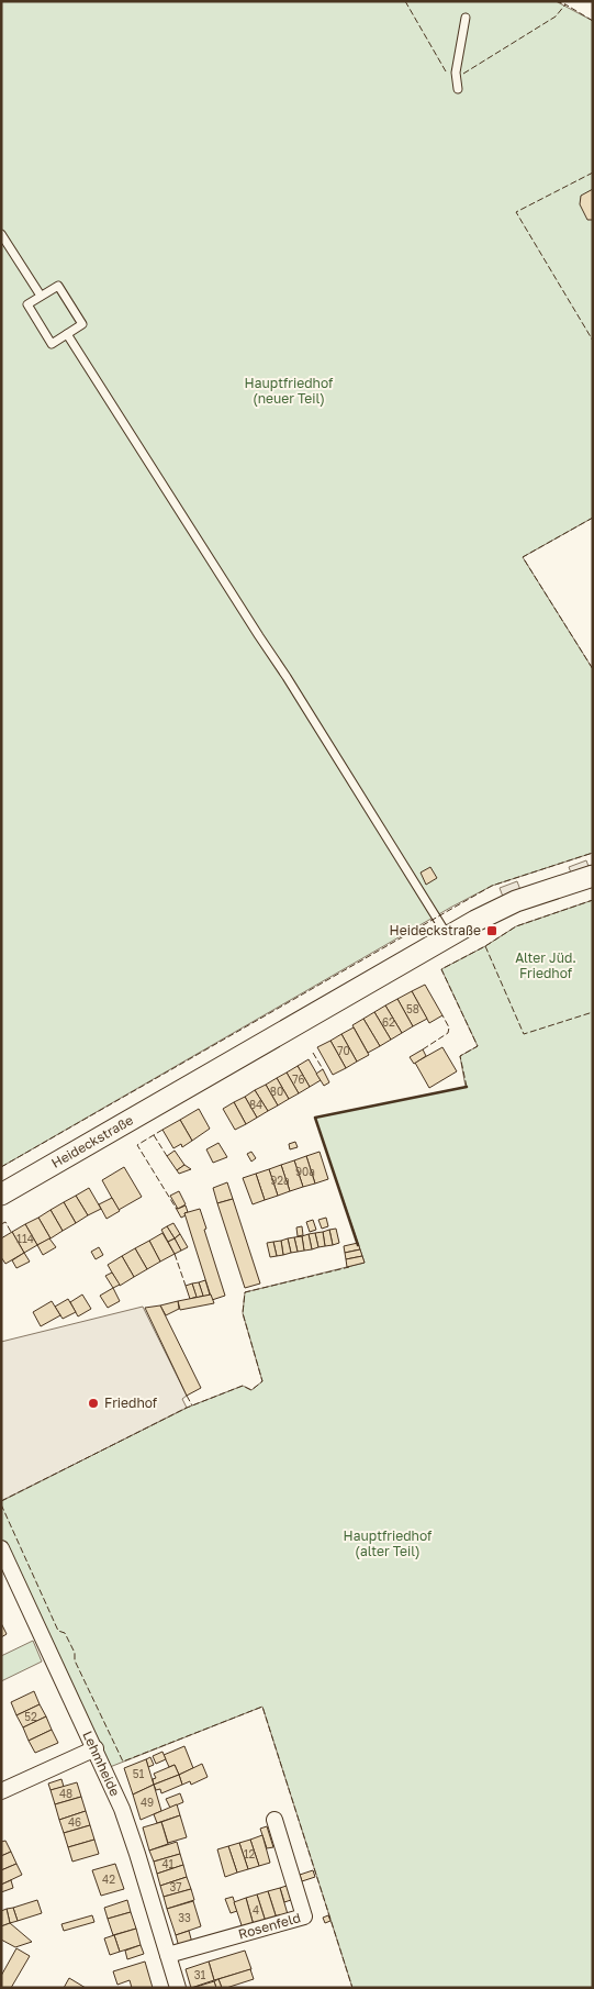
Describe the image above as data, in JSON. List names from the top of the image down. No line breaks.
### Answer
{"streets":{"street":["Heideckstraße","Lehmheide","Rosenfeld"]},"crossings":[["Lehmheide","Rosenfeld"]],"parks":["Hauptfriedhof (neuer Teil)","Alter Jüd. Friedhof","Hauptfriedhof (alter Teil)"],"places":{"transit":["Heideckstraße"],"other":["Friedhof"]},"house_numbers":["58","62","70","76","80","84","90a","92a","114","52","51","48","49","46","12","41","42","37","4","33","31"]}
